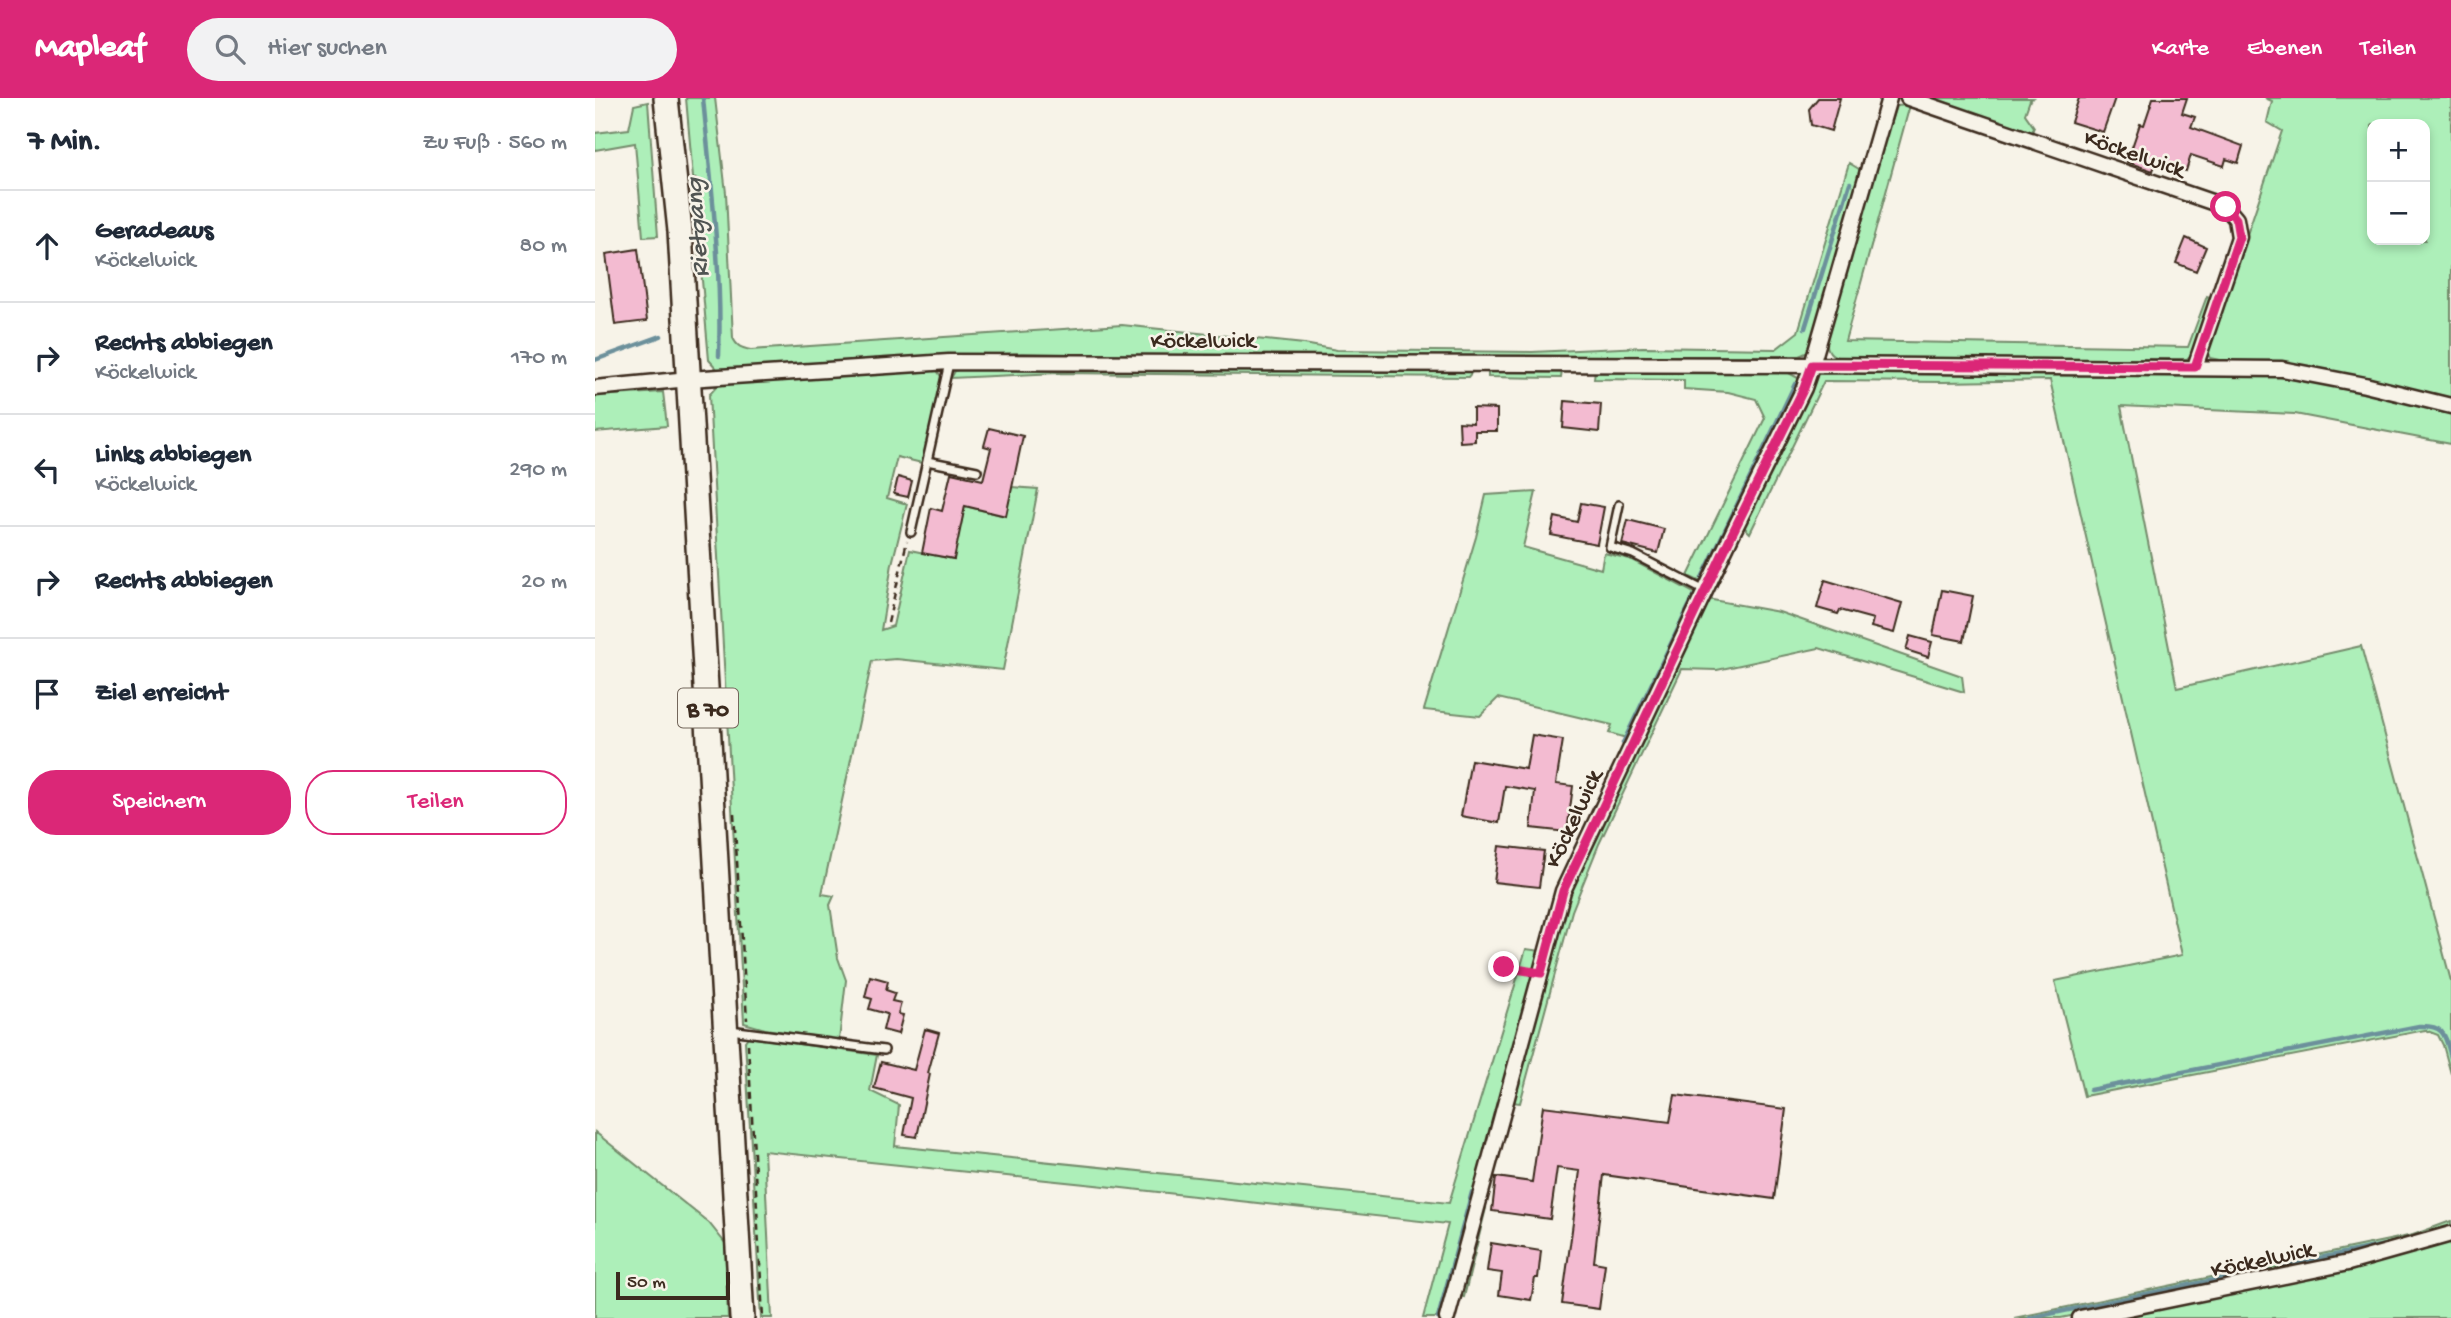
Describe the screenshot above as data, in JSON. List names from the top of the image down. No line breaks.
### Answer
{"streets":{"main road":["B 70"],"street":["Köckelwick"]},"crossings":[["Köckelwick","B 70"]],"water":["Rietgang"],"scale_bar":"50 m","page":{"header":"Mapleaf","search":"Hier suchen","nav":["Karte","Ebenen","Teilen"],"heading":["7 Min.","Zu Fuß · 560 m"],"map_buttons":["+","−"],"list":[["Geradeaus","Köckelwick","80 m"],["Rechts abbiegen","Köckelwick","170 m"],["Links abbiegen","Köckelwick","290 m"],["Rechts abbiegen","20 m"],"Ziel erreicht"],"buttons":["Speichern","Teilen"],"scale":"50 m"}}
